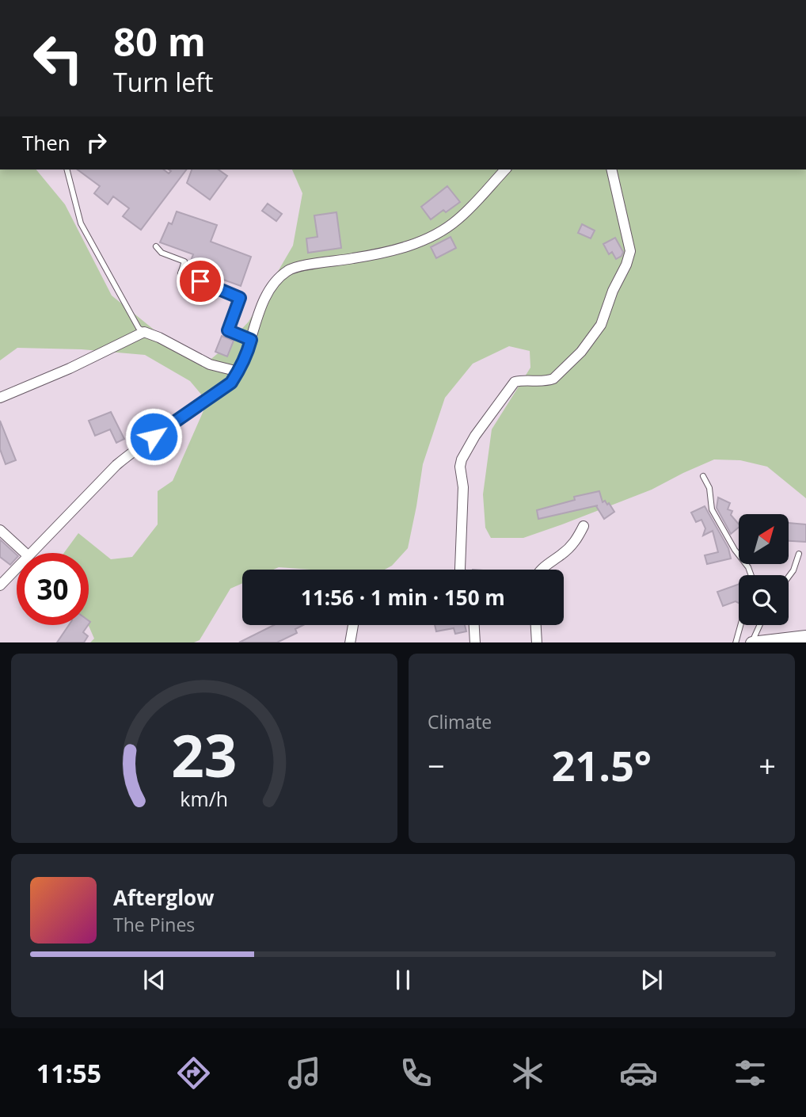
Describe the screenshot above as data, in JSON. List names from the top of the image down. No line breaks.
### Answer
{"north":"top right","page":{"turn":["80 m","Turn left"],"then":"Then","limit":"30","trip":"11:56 · 1 min · 150 m","tile":"Climate","heat":["−","21.5°","+"],"song":["Afterglow","The Pines"],"tabs":"11:55","gauge":["23","km/h"]}}
